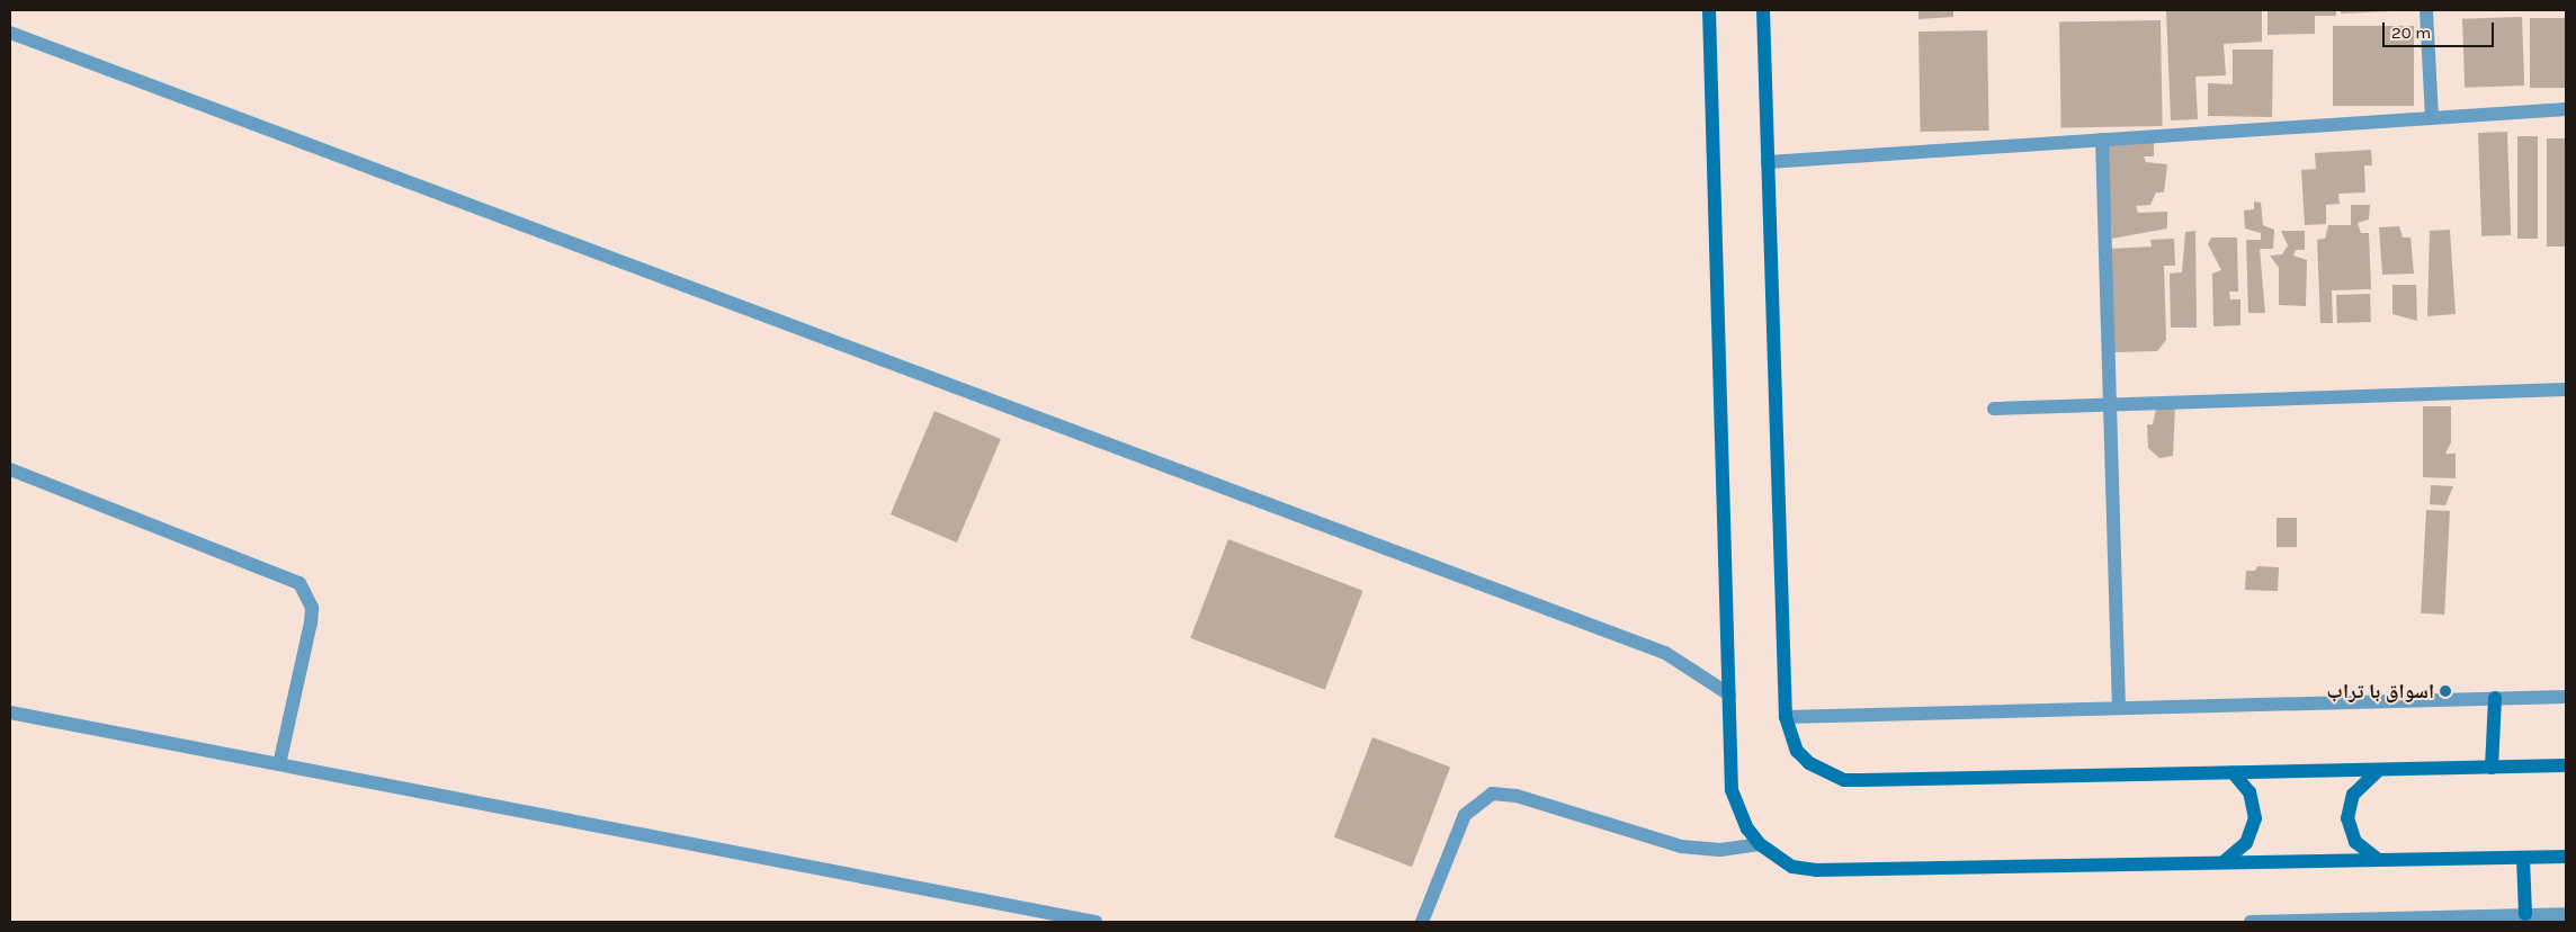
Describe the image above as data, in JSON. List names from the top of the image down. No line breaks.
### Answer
{"places":["اسواق با تراب"],"scale_bar":"20 m"}
